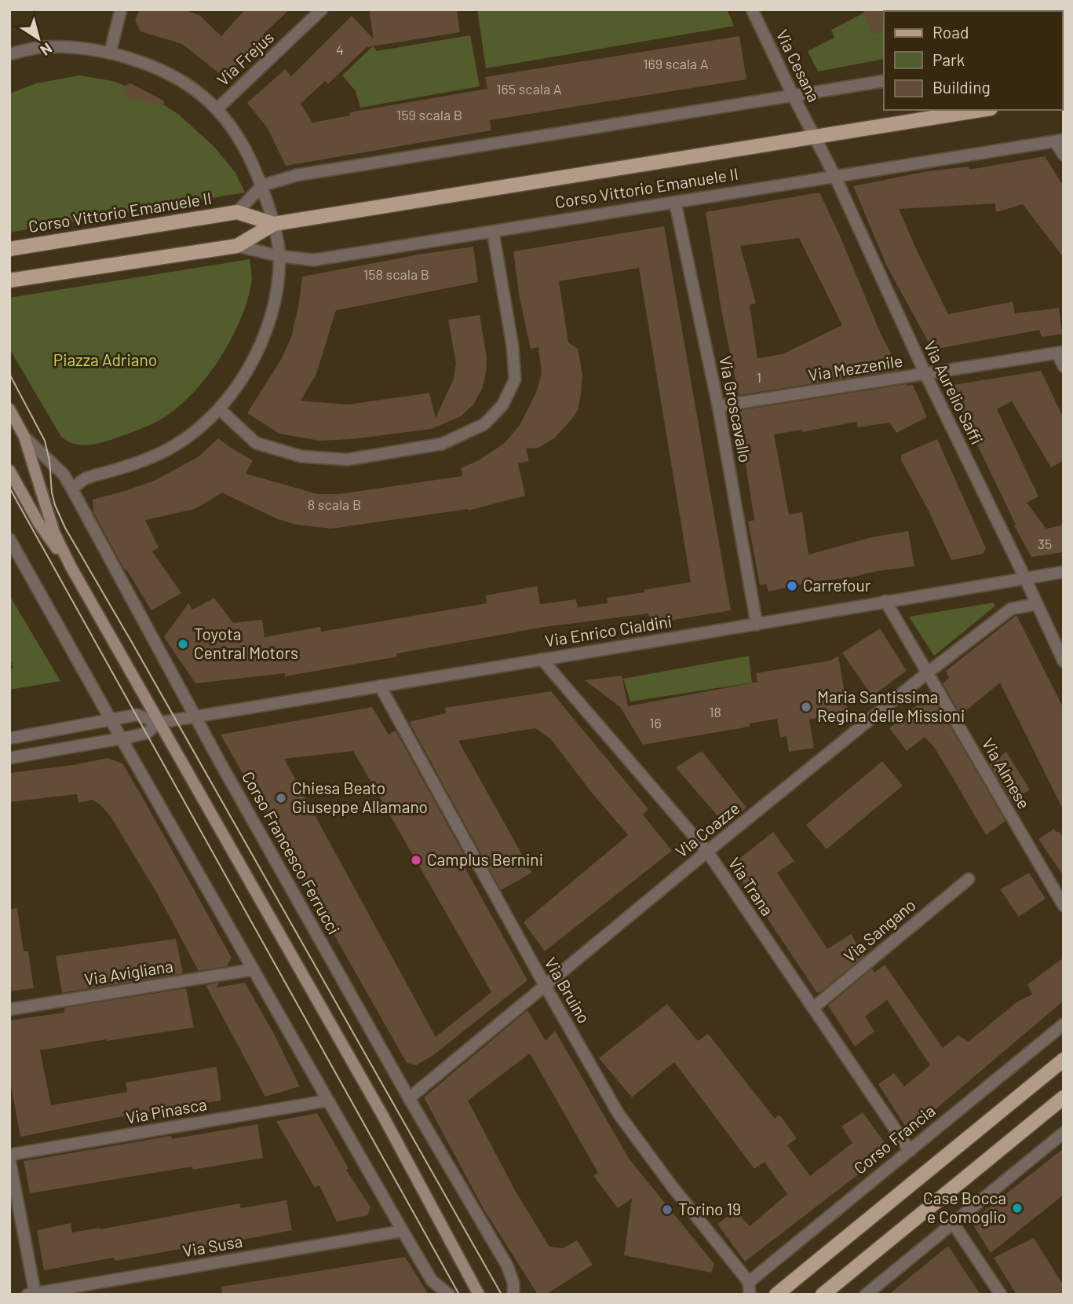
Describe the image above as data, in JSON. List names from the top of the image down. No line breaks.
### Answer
{"streets":{"main road":["Corso Vittorio Emanuele II","Corso Francesco Ferrucci"],"street":["Via Frejus","Via Cesana","Via Mezzenile","Via Aurelio Saffi","Via Groscavallo","Via Enrico Cialdini","Via Almese","Via Coazze","Via Trana","Via Sangano","Via Avigliana","Via Bruino","Via Pinasca","Corso Francia","Via Susa"]},"crossings":[["Via Cesana","Corso Vittorio Emanuele II"],["Via Cesana","Via Aurelio Saffi"],["Corso Vittorio Emanuele II","Via Aurelio Saffi"],["Corso Vittorio Emanuele II","Via Groscavallo"],["Via Mezzenile","Via Aurelio Saffi"],["Via Mezzenile","Via Groscavallo"],["Via Aurelio Saffi","Via Enrico Cialdini"],["Via Aurelio Saffi","Via Coazze"],["Via Groscavallo","Via Enrico Cialdini"],["Via Enrico Cialdini","Via Almese"],["Via Enrico Cialdini","Corso Francesco Ferrucci"],["Via Enrico Cialdini","Via Trana"],["Via Enrico Cialdini","Via Bruino"],["Via Almese","Via Coazze"],["Via Coazze","Corso Francesco Ferrucci"],["Via Coazze","Via Trana"],["Via Coazze","Via Bruino"],["Via Trana","Via Sangano"],["Via Trana","Corso Francia"],["Via Bruino","Corso Francia"]],"parks":["Piazza Adriano"],"places":["Carrefour","Toyota Central Motors","Maria Santissima Regina delle Missioni","Chiesa Beato Giuseppe Allamano","Camplus Bernini","Case Bocca e Comoglio","Torino 19"],"house_numbers":["4","169 scala A","165 scala A","159 scala B","158 scala B","1","8 scala B","35","18","16"],"legend":["Road","Park","Building"],"north":"bottom right"}
